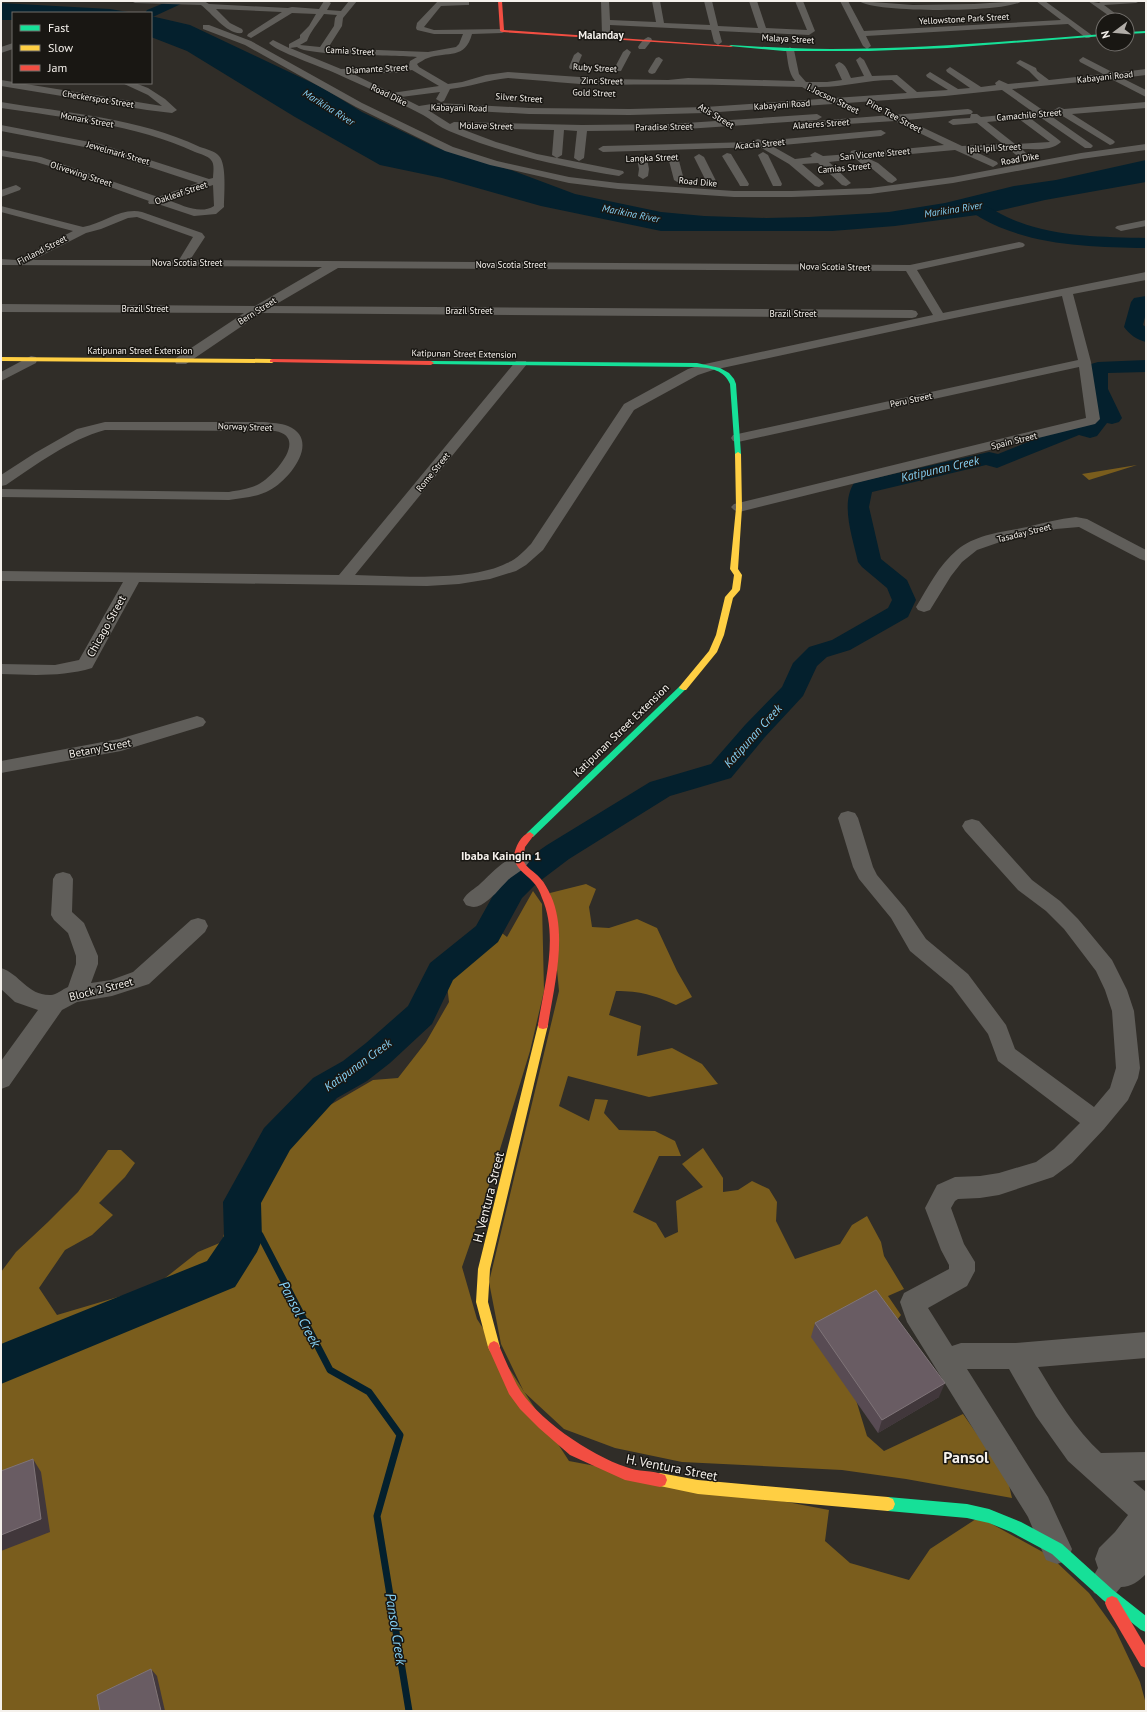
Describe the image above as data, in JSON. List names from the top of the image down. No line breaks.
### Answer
{"streets":{"street":["Yellowstone Park Street","Malaya Street","Camia Street","Ruby Street","Diamante Street","Kabayani Road","Zinc Street","Road Dike","Checkerspot Street","I. Jocson Street","Camachile Street","Atis Street","Pine Tree Street","Monark Street","Alateres Street","Molave Street","Paradise Street","Acacia Street","Ipil-Ipil Street","Jewelmark Street","San Vicente Street","Langka Street","Camias Street","Olivewing Street","Oakleaf Street","Finland Street","Nova Scotia Street","Brazil Street","Bern Street","Katipunan Street Extension","Peru Street","Norway Street","Spain Street","Rome Street","Tasaday Street","Chicago Street","Betany Street","Block 2 Street","H. Ventura Street"]},"crossings":[["Malaya Street","I. Jocson Street"],["Camia Street","Road Dike"],["Ruby Street","Zinc Street"],["Diamante Street","Road Dike"],["Kabayani Road","Zinc Street"],["Kabayani Road","Road Dike"],["Kabayani Road","I. Jocson Street"],["Kabayani Road","Atis Street"],["Kabayani Road","Pine Tree Street"],["Kabayani Road","Molave Street"],["Kabayani Road","Paradise Street"],["Road Dike","Camachile Street"],["Road Dike","Atis Street"],["Road Dike","Molave Street"],["Road Dike","Acacia Street"],["I. Jocson Street","Pine Tree Street"],["I. Jocson Street","Alateres Street"],["Camachile Street","Pine Tree Street"],["Camachile Street","Acacia Street"],["Camachile Street","Ipil-Ipil Street"],["Atis Street","Alateres Street"],["Atis Street","Paradise Street"],["Atis Street","Acacia Street"],["Atis Street","San Vicente Street"],["Atis Street","Camias Street"],["Pine Tree Street","Alateres Street"],["Pine Tree Street","Acacia Street"],["Monark Street","Jewelmark Street"],["Monark Street","Olivewing Street"],["Monark Street","Oakleaf Street"],["Alateres Street","Paradise Street"],["Molave Street","Paradise Street"],["Acacia Street","Langka Street"],["Ipil-Ipil Street","San Vicente Street"],["Jewelmark Street","Olivewing Street"],["Jewelmark Street","Oakleaf Street"],["Olivewing Street","Oakleaf Street"],["Finland Street","Nova Scotia Street"],["Nova Scotia Street","Bern Street"],["Brazil Street","Bern Street"],["Bern Street","Katipunan Street Extension"],["Katipunan Street Extension","Peru Street"],["Katipunan Street Extension","Spain Street"],["Katipunan Street Extension","Rome Street"],["Katipunan Street Extension","H. Ventura Street"],["Peru Street","Spain Street"]],"districts":["Malanday","Ibaba Kaingin 1","Pansol"],"water":["Marikina River","Katipunan Creek","Pansol Creek"],"legend":["Fast","Slow","Jam"],"north":"left"}
